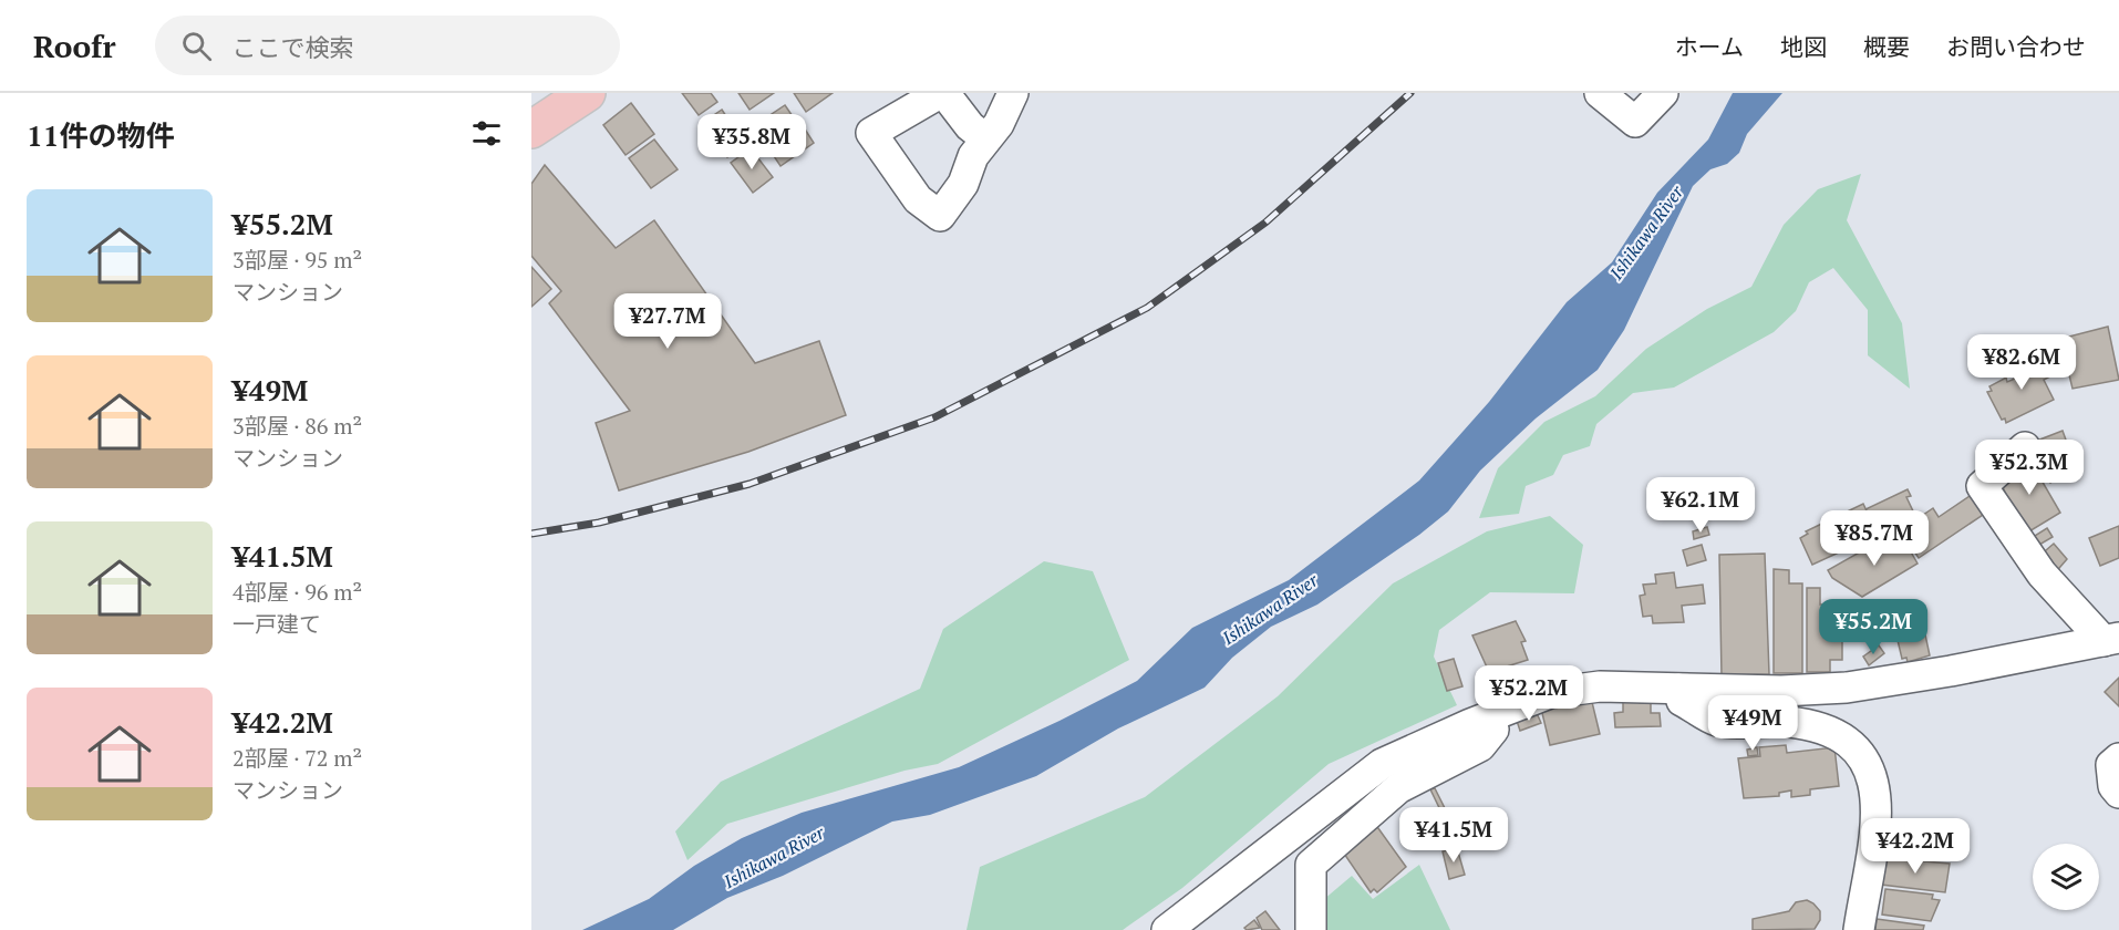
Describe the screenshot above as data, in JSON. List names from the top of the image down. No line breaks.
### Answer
{"water":["Ishikawa River"],"page":{"header":"Roofr","search":"ここで検索","nav":["ホーム","地図","概要","お問い合わせ"],"heading":"11件の物件","price":["¥35.8M","¥27.7M","¥82.6M","¥52.3M","¥62.1M","¥85.7M","¥55.2M","¥52.2M","¥49M","¥41.5M","¥42.2M"],"list":[{"name":"¥55.2M","note":"3部屋 · 95 m² · マンション"},{"name":"¥49M","note":"3部屋 · 86 m² · マンション"},{"name":"¥41.5M","note":"4部屋 · 96 m² · 一戸建て"},{"name":"¥42.2M","note":"2部屋 · 72 m² · マンション"}]}}
